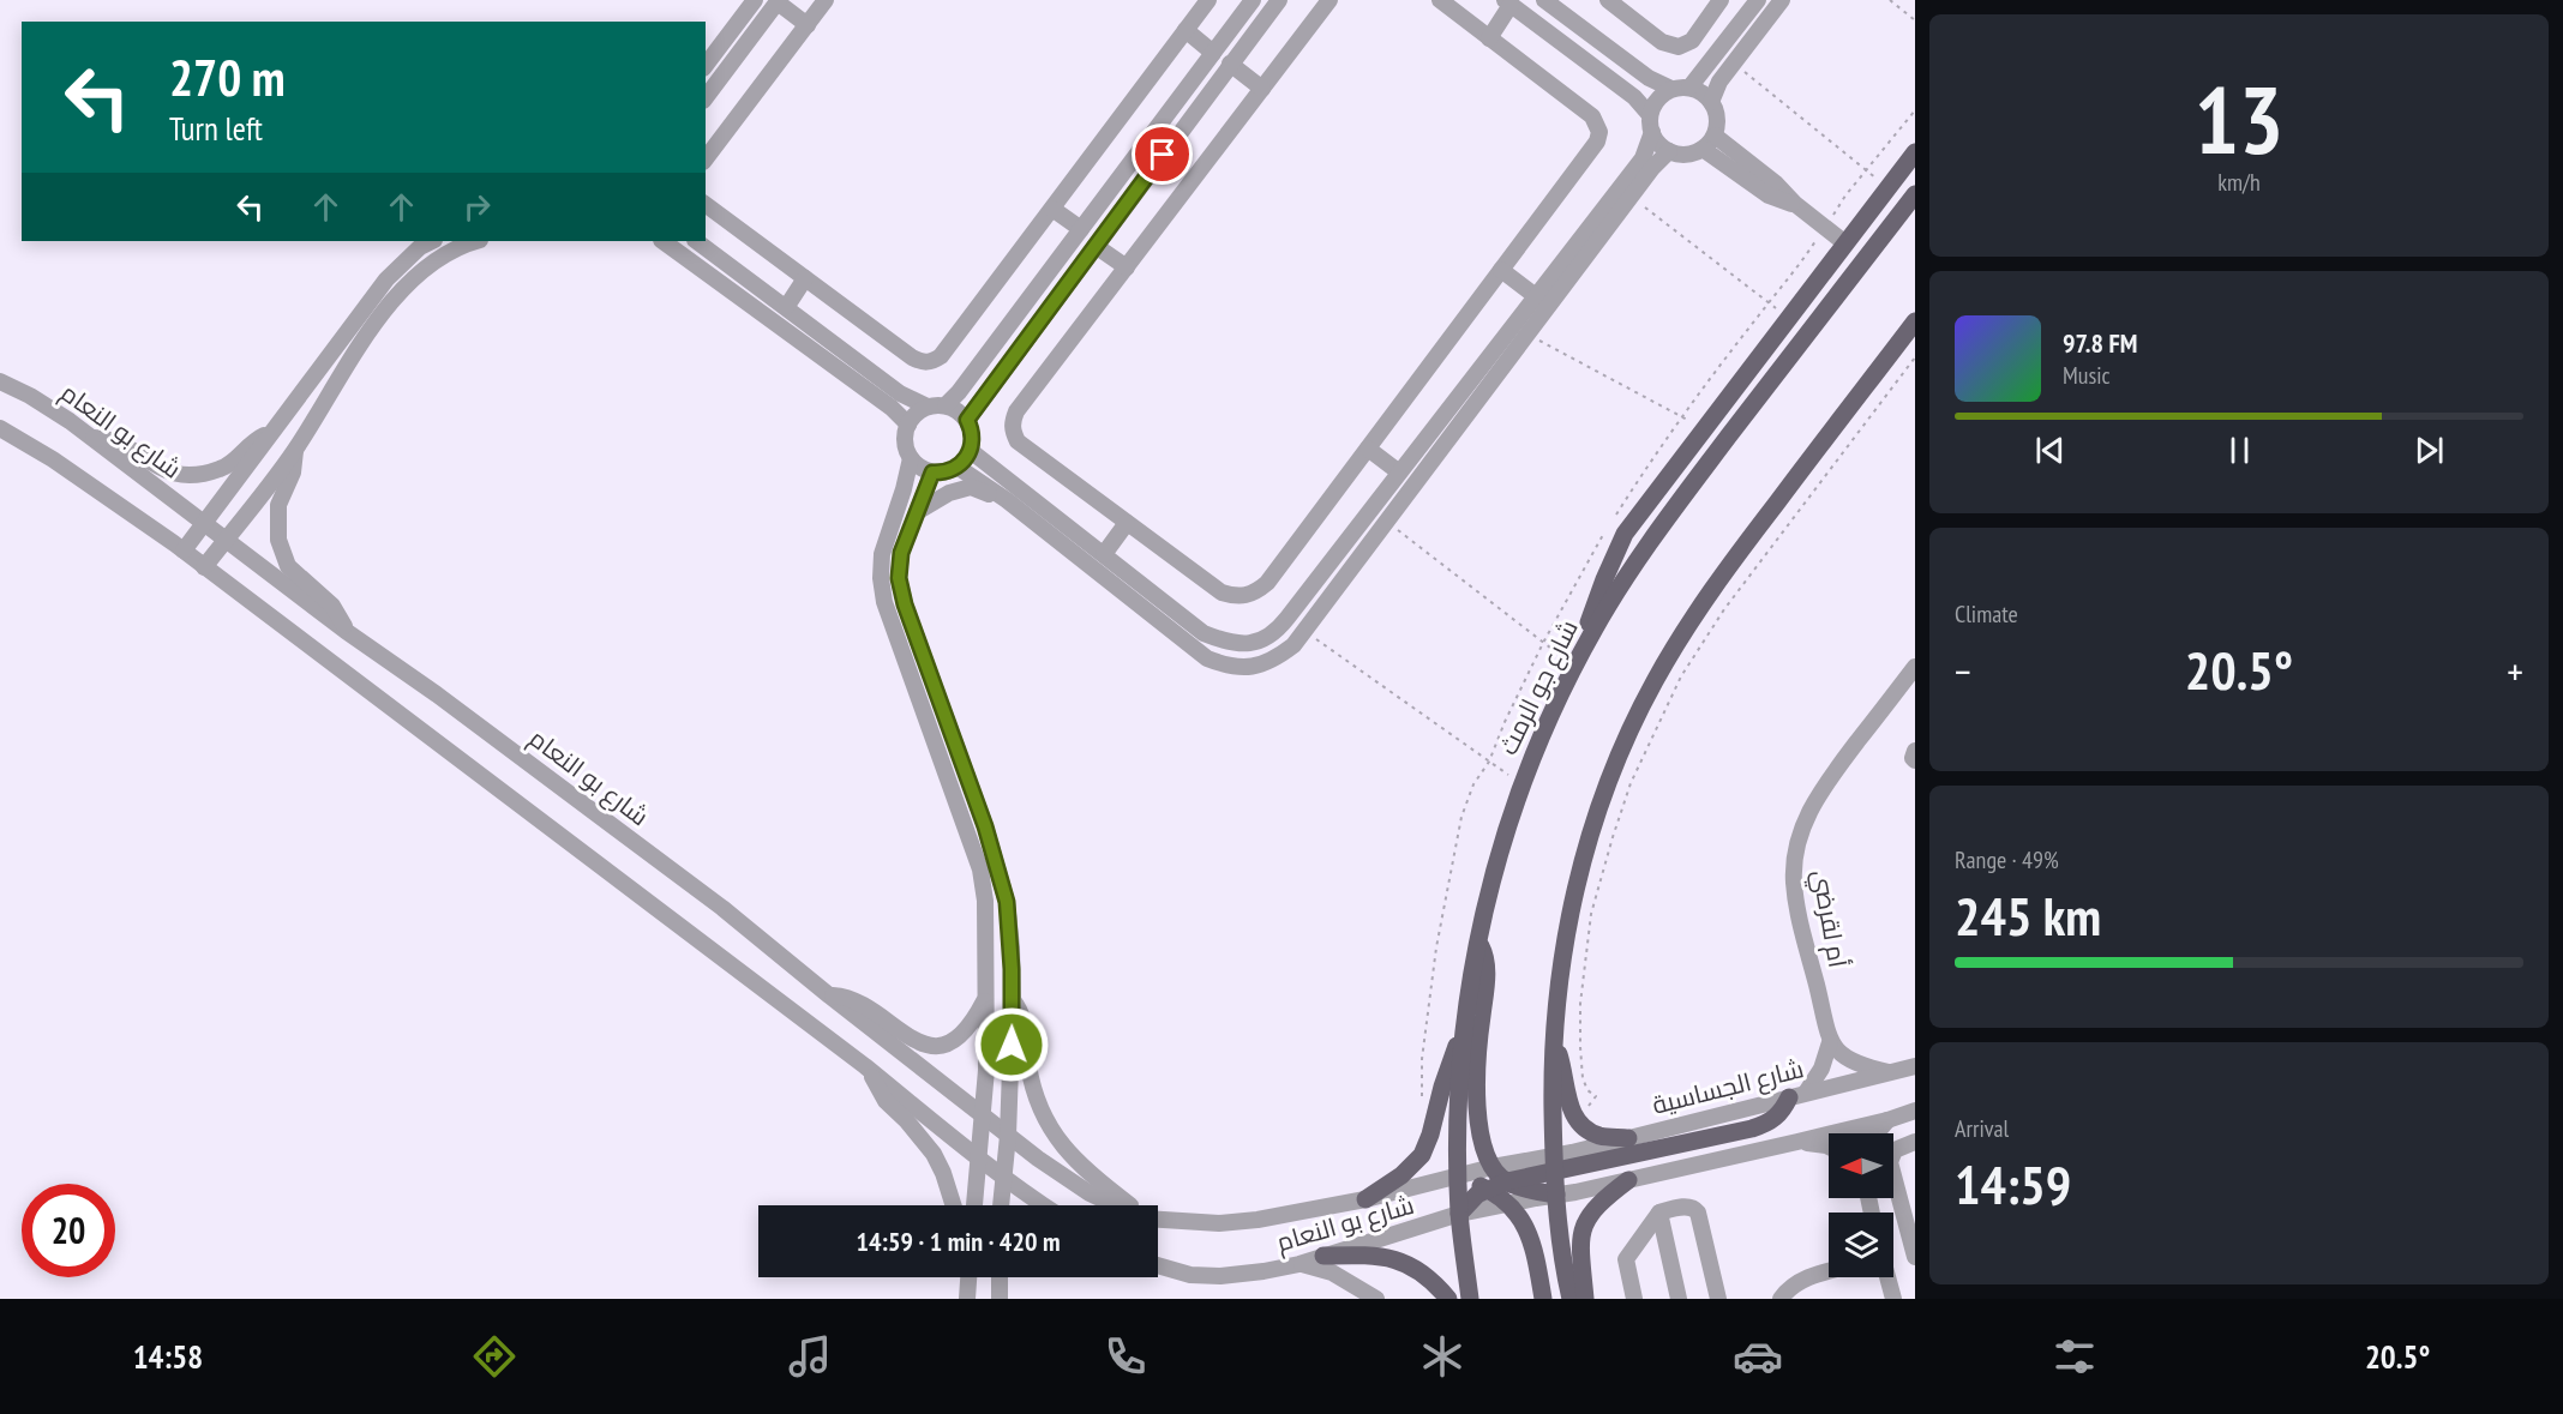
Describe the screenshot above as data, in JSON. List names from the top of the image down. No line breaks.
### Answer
{"streets":{"main road":["شارع جو الرمث"],"street":["شارع بو النعام","أم لقرضي","شارع الجساسية"]},"crossings":[["شارع بو النعام","شارع جو الرمث"],["شارع بو النعام","شارع الجساسية"]],"north":"left","page":{"tile":[["13","km/h"],"Climate",["Range · 49%","245 km"],["Arrival","14:59"]],"turn":["270 m","Turn left"],"song":["97.8 FM","Music"],"heat":["−","20.5°","+"],"limit":"20","trip":"14:59 · 1 min · 420 m","tabs":["14:58","20.5°"]}}
